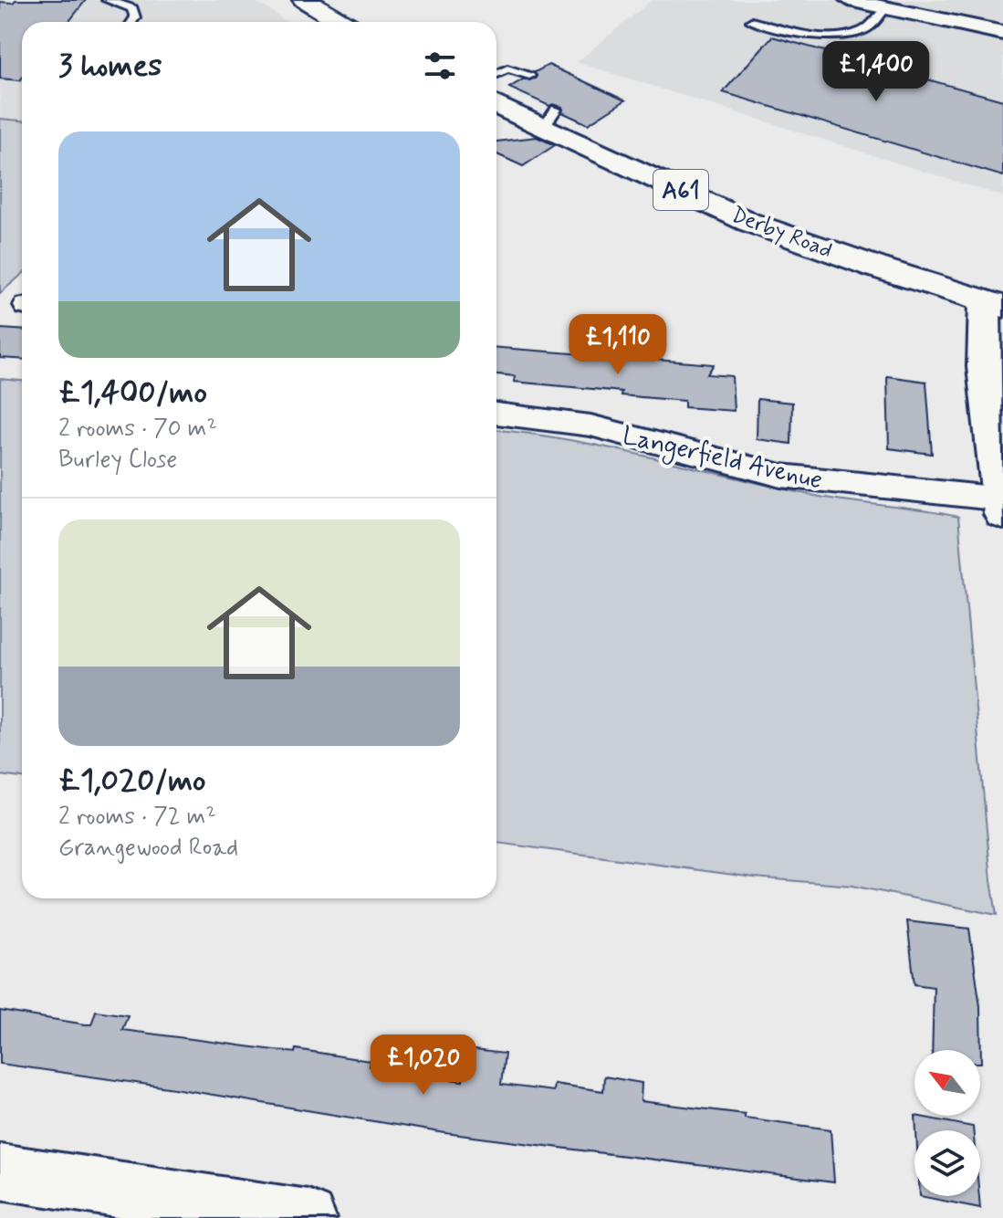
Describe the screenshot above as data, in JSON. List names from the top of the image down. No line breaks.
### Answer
{"streets":{"main road":["A61","Derby Road"],"street":["Langerfield Avenue"]},"north":"top left","page":{"heading":"3 homes","price":["£1,400","£1,110","£1,020"],"list":[{"name":"£1,400/mo","note":"2 rooms · 70 m² · Burley Close"},{"name":"£1,020/mo","note":"2 rooms · 72 m² · Grangewood Road"}]}}
